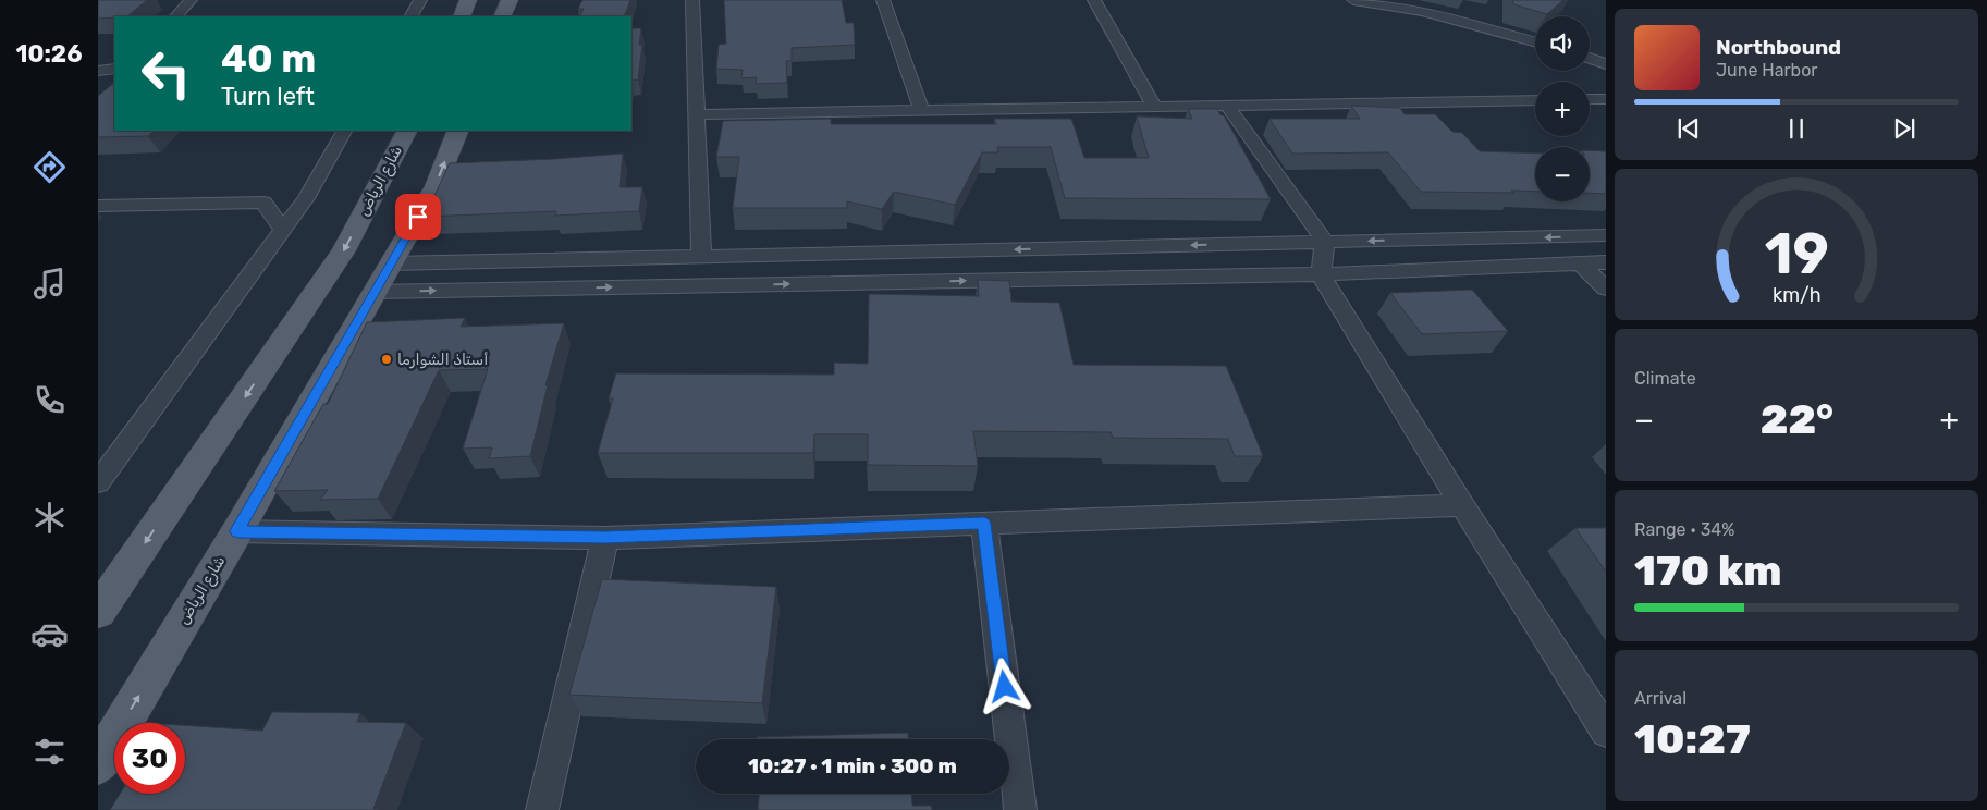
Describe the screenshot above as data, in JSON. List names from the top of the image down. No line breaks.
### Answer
{"streets":{"main road":["شارع الرياض"]},"places":["أستاذ الشوارما"],"page":{"tabs":"10:26","map_buttons":["+","−"],"turn":["40 m","Turn left"],"song":["Northbound","June Harbor"],"tile":["Climate",["Range · 34%","170 km"],["Arrival","10:27"]],"heat":["−","22°","+"],"limit":"30","trip":"10:27 · 1 min · 300 m","gauge":["19","km/h"]}}
